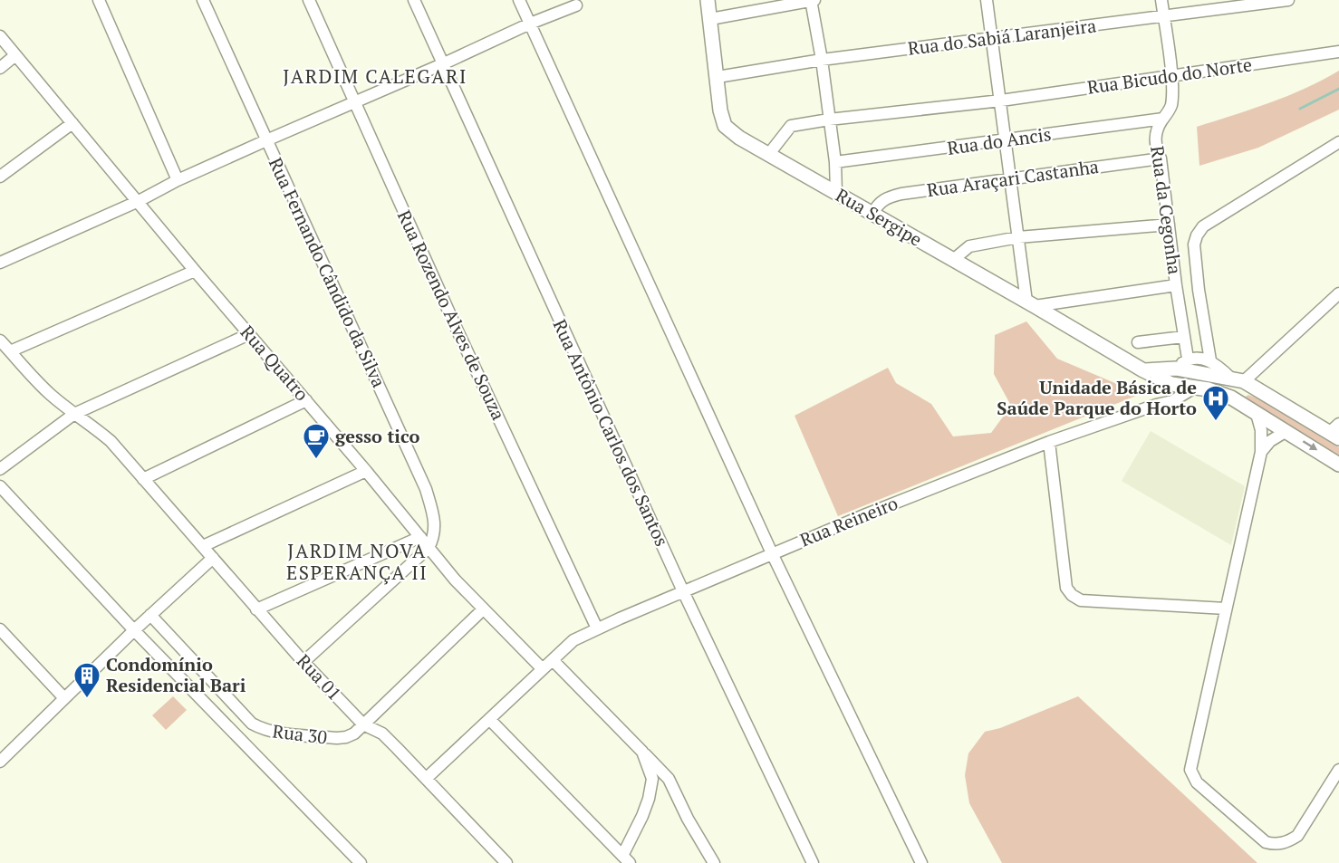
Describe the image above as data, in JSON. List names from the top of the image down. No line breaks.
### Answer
{"streets":{"street":["Rua do Sabiá Laranjeira","Rua Bicudo do Norte","Rua do Ancis","Rua Araçari Castanha","Rua da Cegonha","Rua Sergipe","Rua Fernando Cândido da Silva","Rua Rozendo Alves de Souza","Rua Quatro","Rua Antônio Carlos dos Santos","Rua Reineiro","Rua 01","Rua 30"]},"crossings":[["Rua do Sabiá Laranjeira","Rua da Cegonha"],["Rua do Sabiá Laranjeira","Rua Sergipe"],["Rua Bicudo do Norte","Rua da Cegonha"],["Rua do Ancis","Rua da Cegonha"],["Rua Araçari Castanha","Rua da Cegonha"],["Rua Araçari Castanha","Rua Sergipe"],["Rua Sergipe","Rua Reineiro"],["Rua Fernando Cândido da Silva","Rua Quatro"],["Rua Rozendo Alves de Souza","Rua Reineiro"],["Rua Quatro","Rua Reineiro"],["Rua Quatro","Rua 30"],["Rua Antônio Carlos dos Santos","Rua Reineiro"],["Rua Reineiro","Rua 01"],["Rua 01","Rua 30"]],"districts":["JARDIM CALEGARI","JARDIM NOVA ESPERANÇA II"],"places":{"hospital":["Unidade Básica de Saúde Parque do Horto"],"cafe":["gesso tico"],"building":["Condomínio Residencial Bari"]}}
